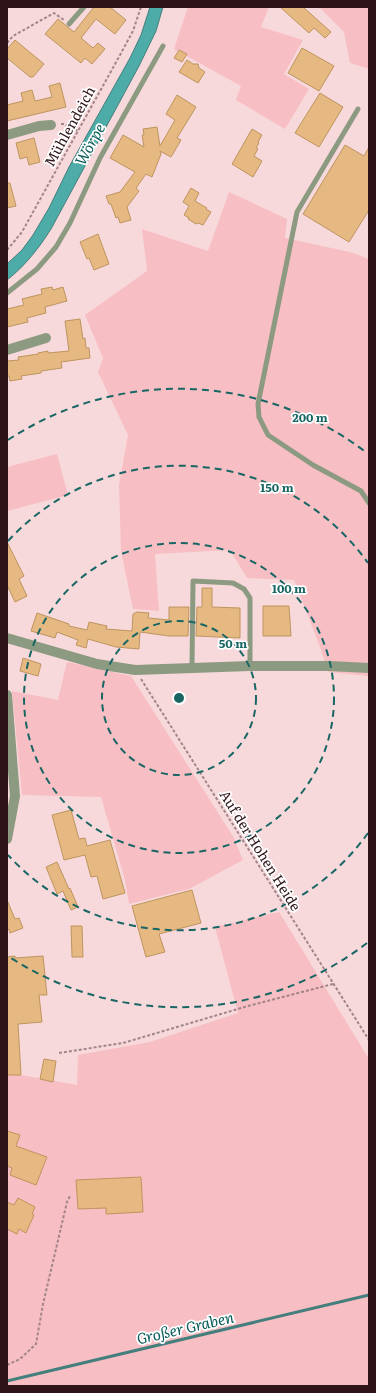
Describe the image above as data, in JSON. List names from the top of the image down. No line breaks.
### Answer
{"streets":{"path":["Mühlendeich","Auf der Hohen Heide"]},"water":["Wörpe","Großer Graben"],"rings":["200 m","150 m","100 m","50 m"]}
